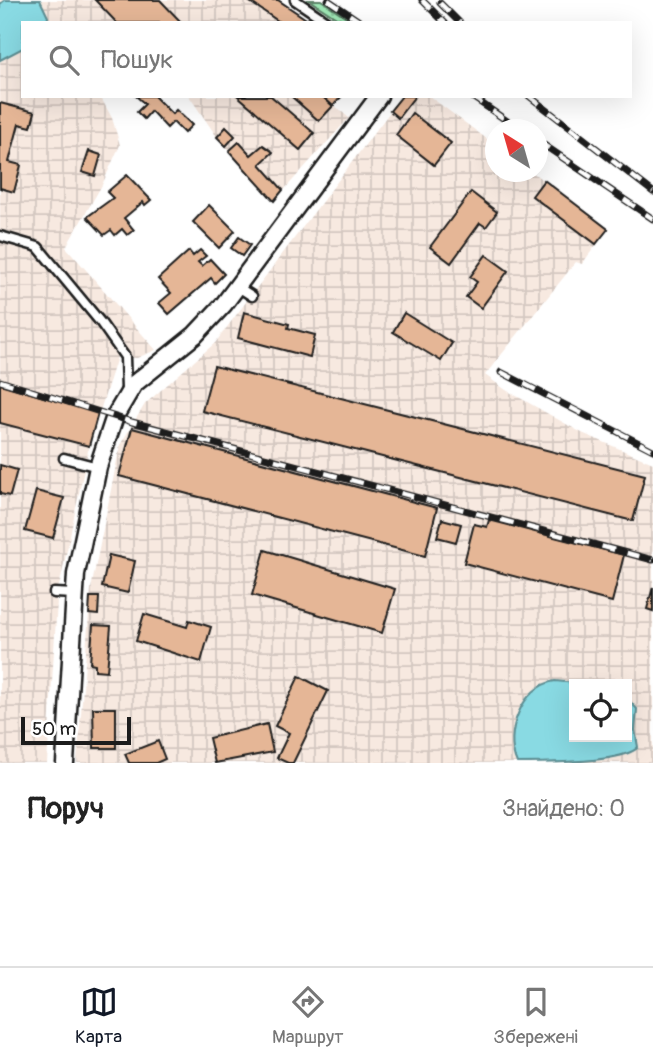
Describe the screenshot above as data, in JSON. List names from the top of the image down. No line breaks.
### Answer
{"scale_bar":"50 m","north":"top left","page":{"search":"Пошук","scale":"50 m","heading":["Поруч","Знайдено: 0"],"nav":["Карта","Маршрут","Збережені"]}}
